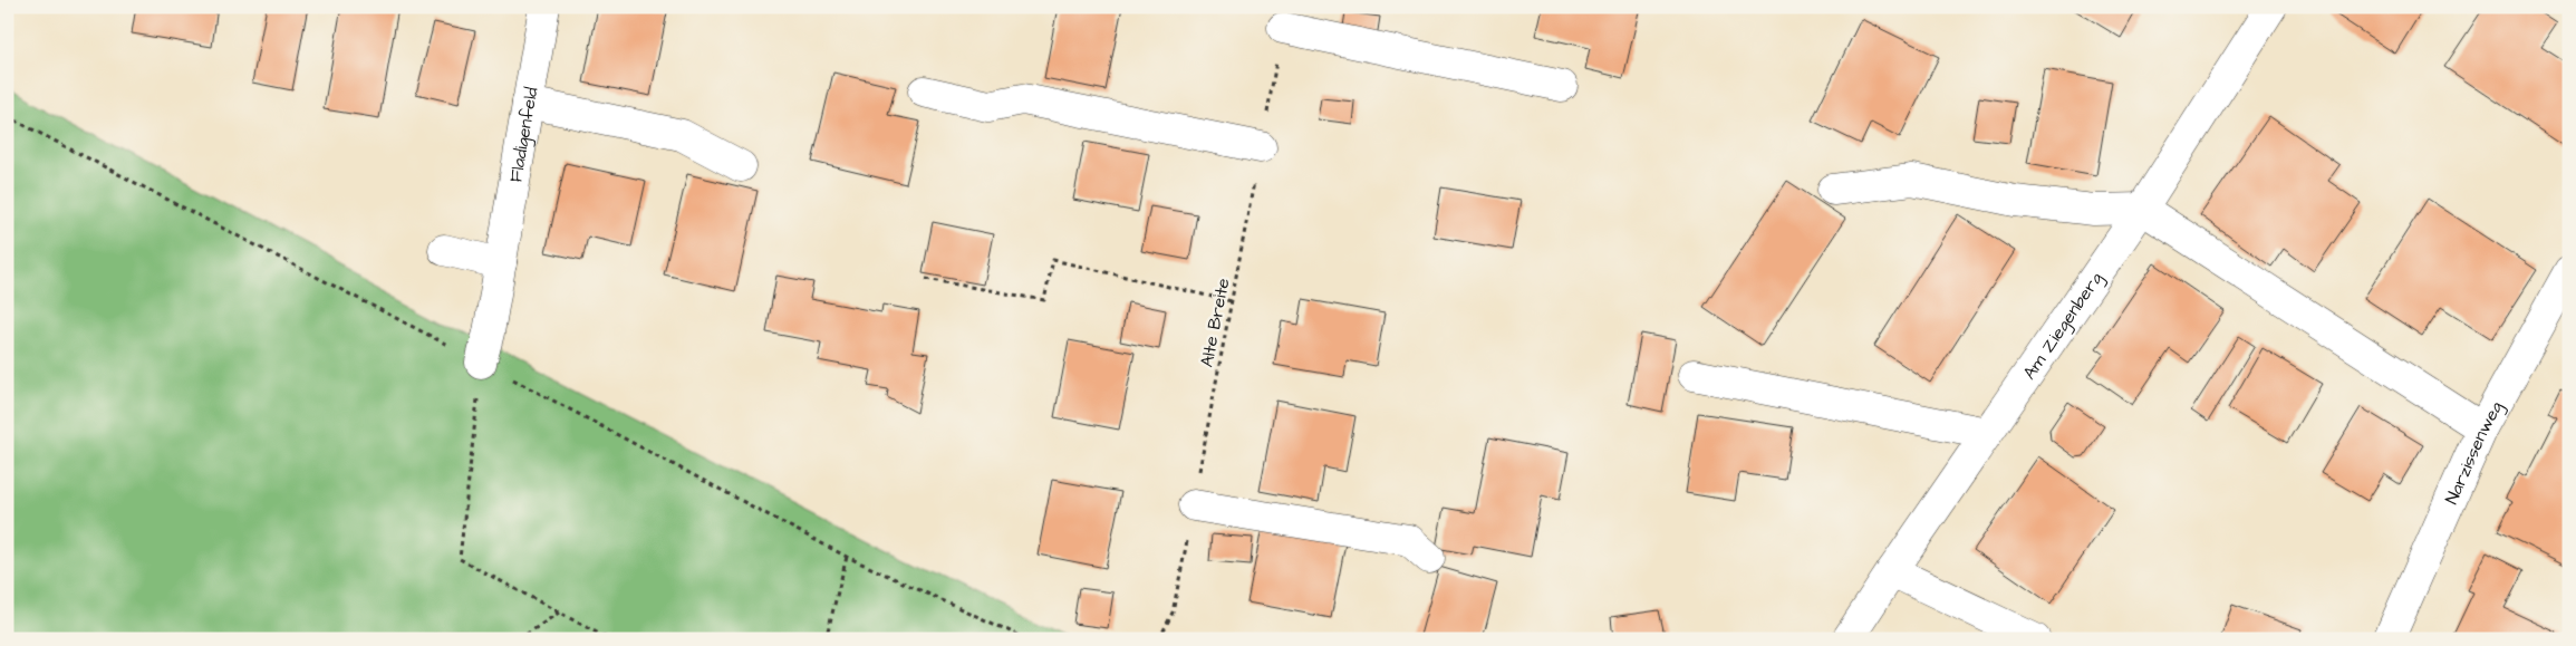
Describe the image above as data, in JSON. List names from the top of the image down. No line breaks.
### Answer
{"streets":{"street":["Fladigenfeld","Am Ziegenberg","Narzissenweg"],"path":["Alte Breite"]}}
